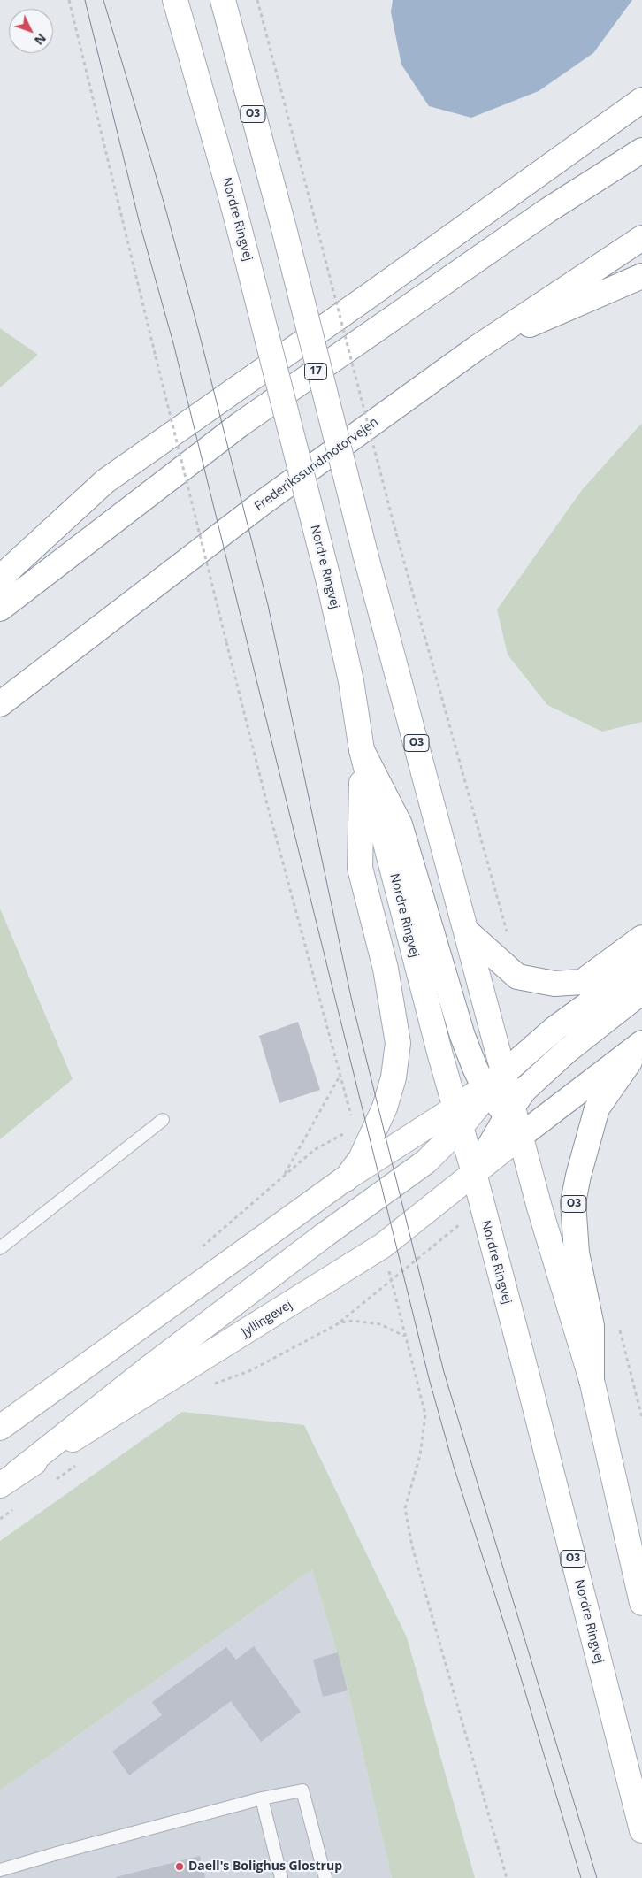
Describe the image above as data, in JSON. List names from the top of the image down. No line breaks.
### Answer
{"streets":{"main road":["O3","Nordre Ringvej","17","Frederikssundmotorvejen","Jyllingevej"]},"crossings":[["Nordre Ringvej","Jyllingevej"]],"places":["Daell's Bolighus Glostrup"],"north":"bottom right"}
